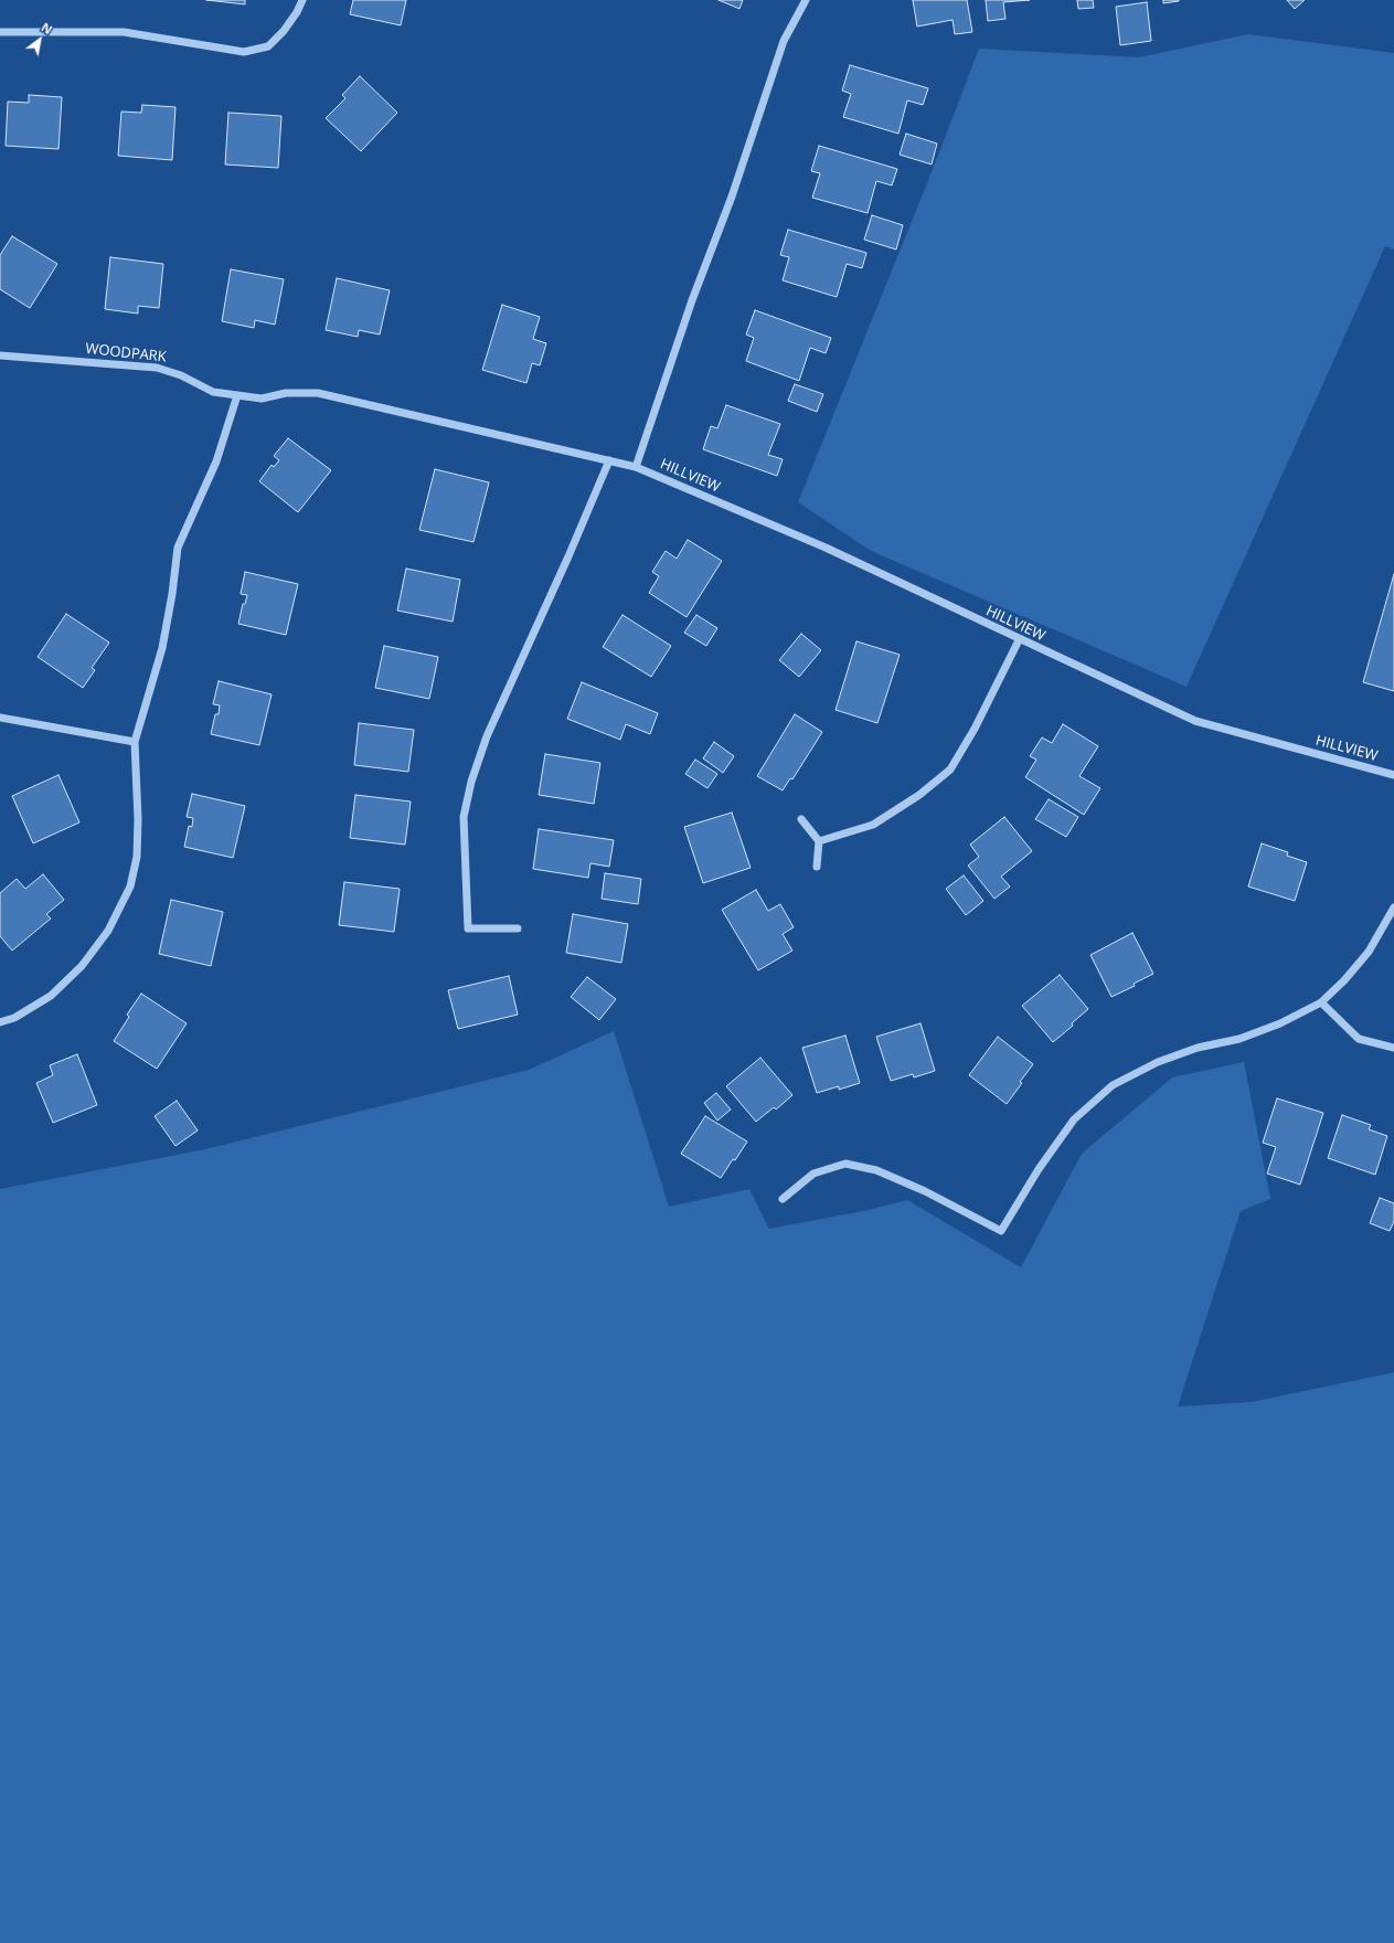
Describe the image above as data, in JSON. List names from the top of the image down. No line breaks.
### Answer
{"streets":{"street":["WOODPARK","HILLVIEW"]},"crossings":[["WOODPARK","HILLVIEW"]],"north":"top right"}
